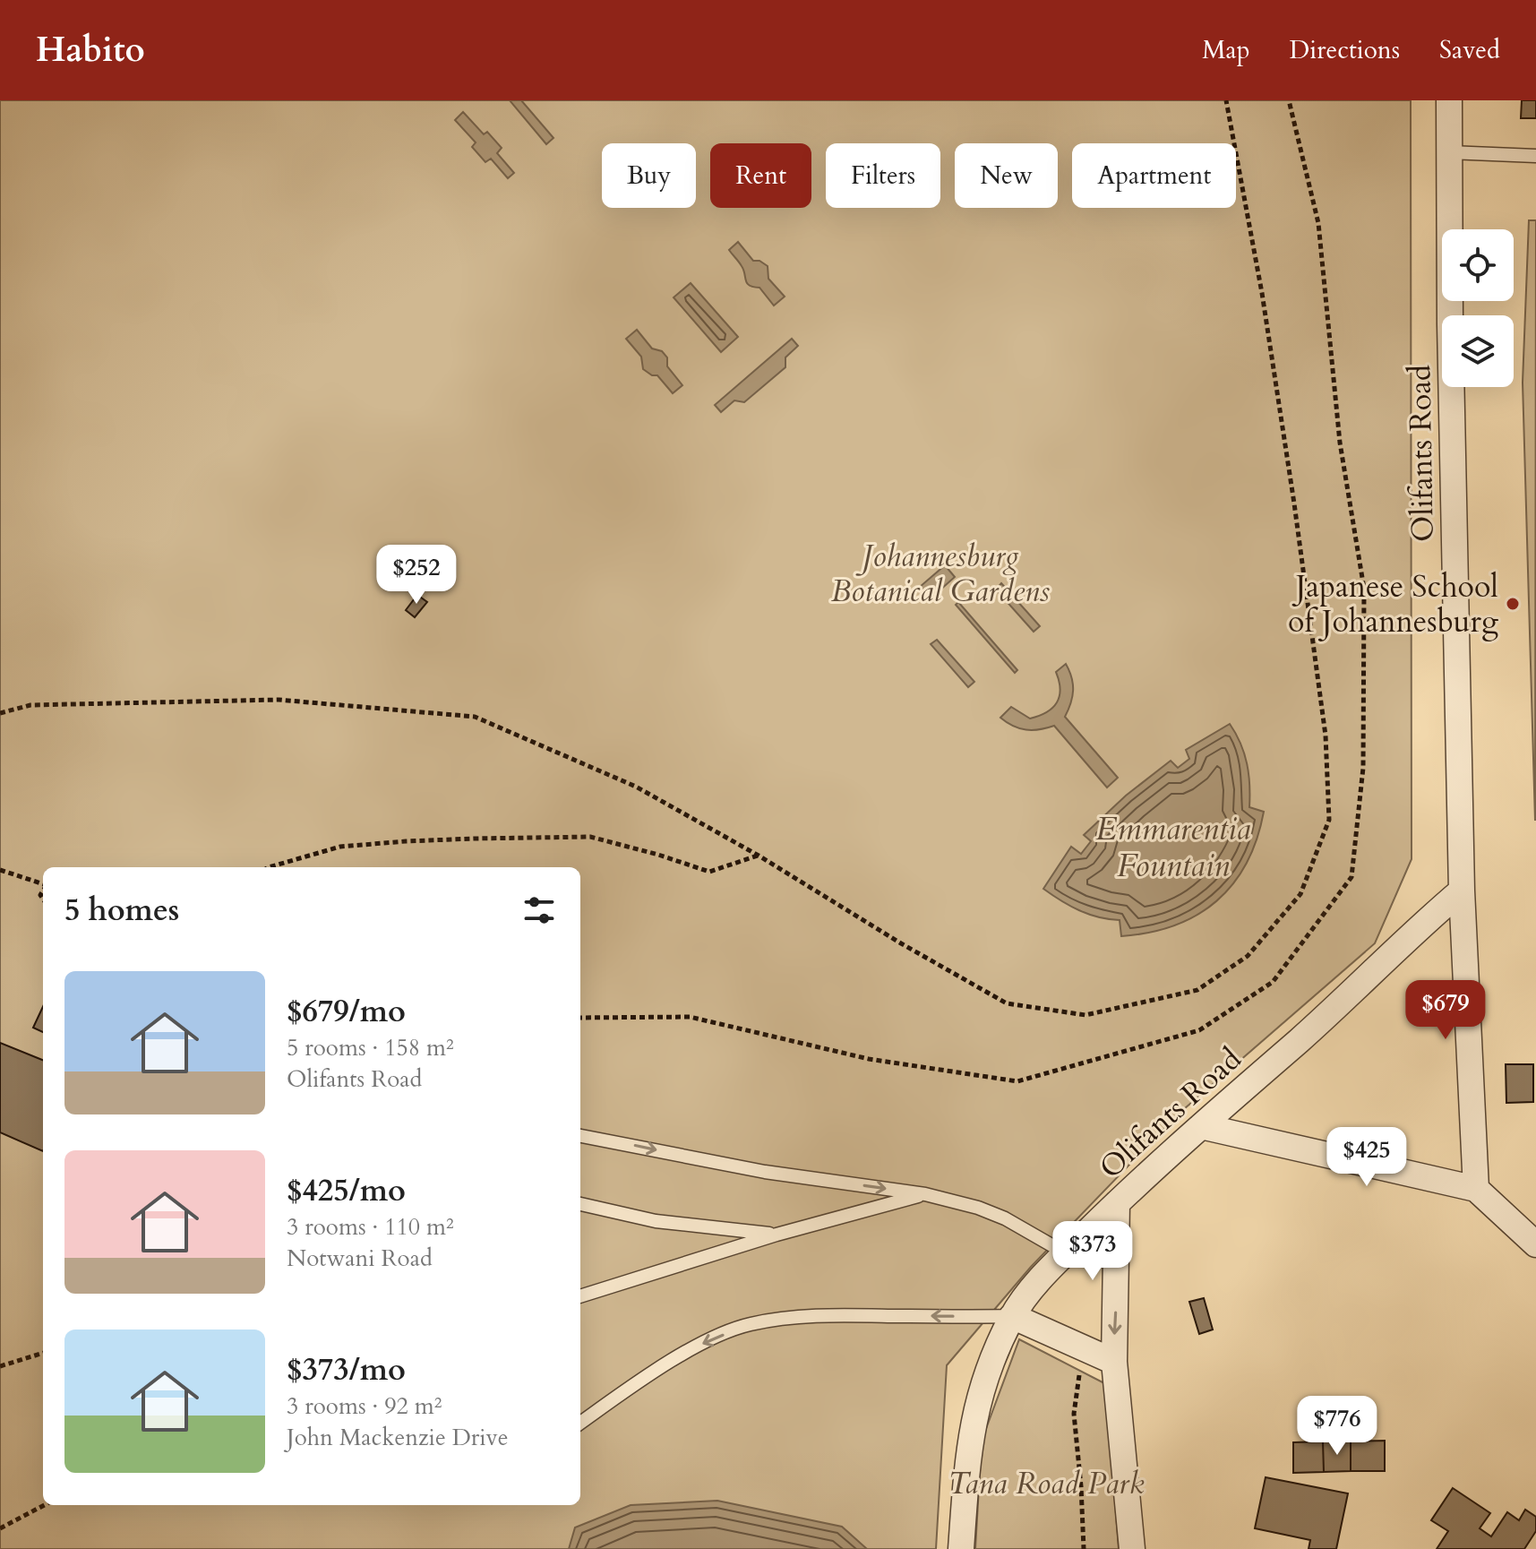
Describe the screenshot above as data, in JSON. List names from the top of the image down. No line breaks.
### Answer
{"streets":{"street":["Olifants Road"]},"water":["Emmarentia Fountain"],"parks":["Johannesburg Botanical Gardens","Tana Road Park"],"places":["Japanese School of Johannesburg"],"page":{"header":"Habito","nav":["Map","Directions","Saved"],"chip":["Buy","Rent","Filters","New","Apartment"],"price":["$252","$679","$425","$373","$776"],"heading":"5 homes","list":[{"name":"$679/mo","note":"5 rooms · 158 m² · Olifants Road"},{"name":"$425/mo","note":"3 rooms · 110 m² · Notwani Road"},{"name":"$373/mo","note":"3 rooms · 92 m² · John Mackenzie Drive"}]}}
